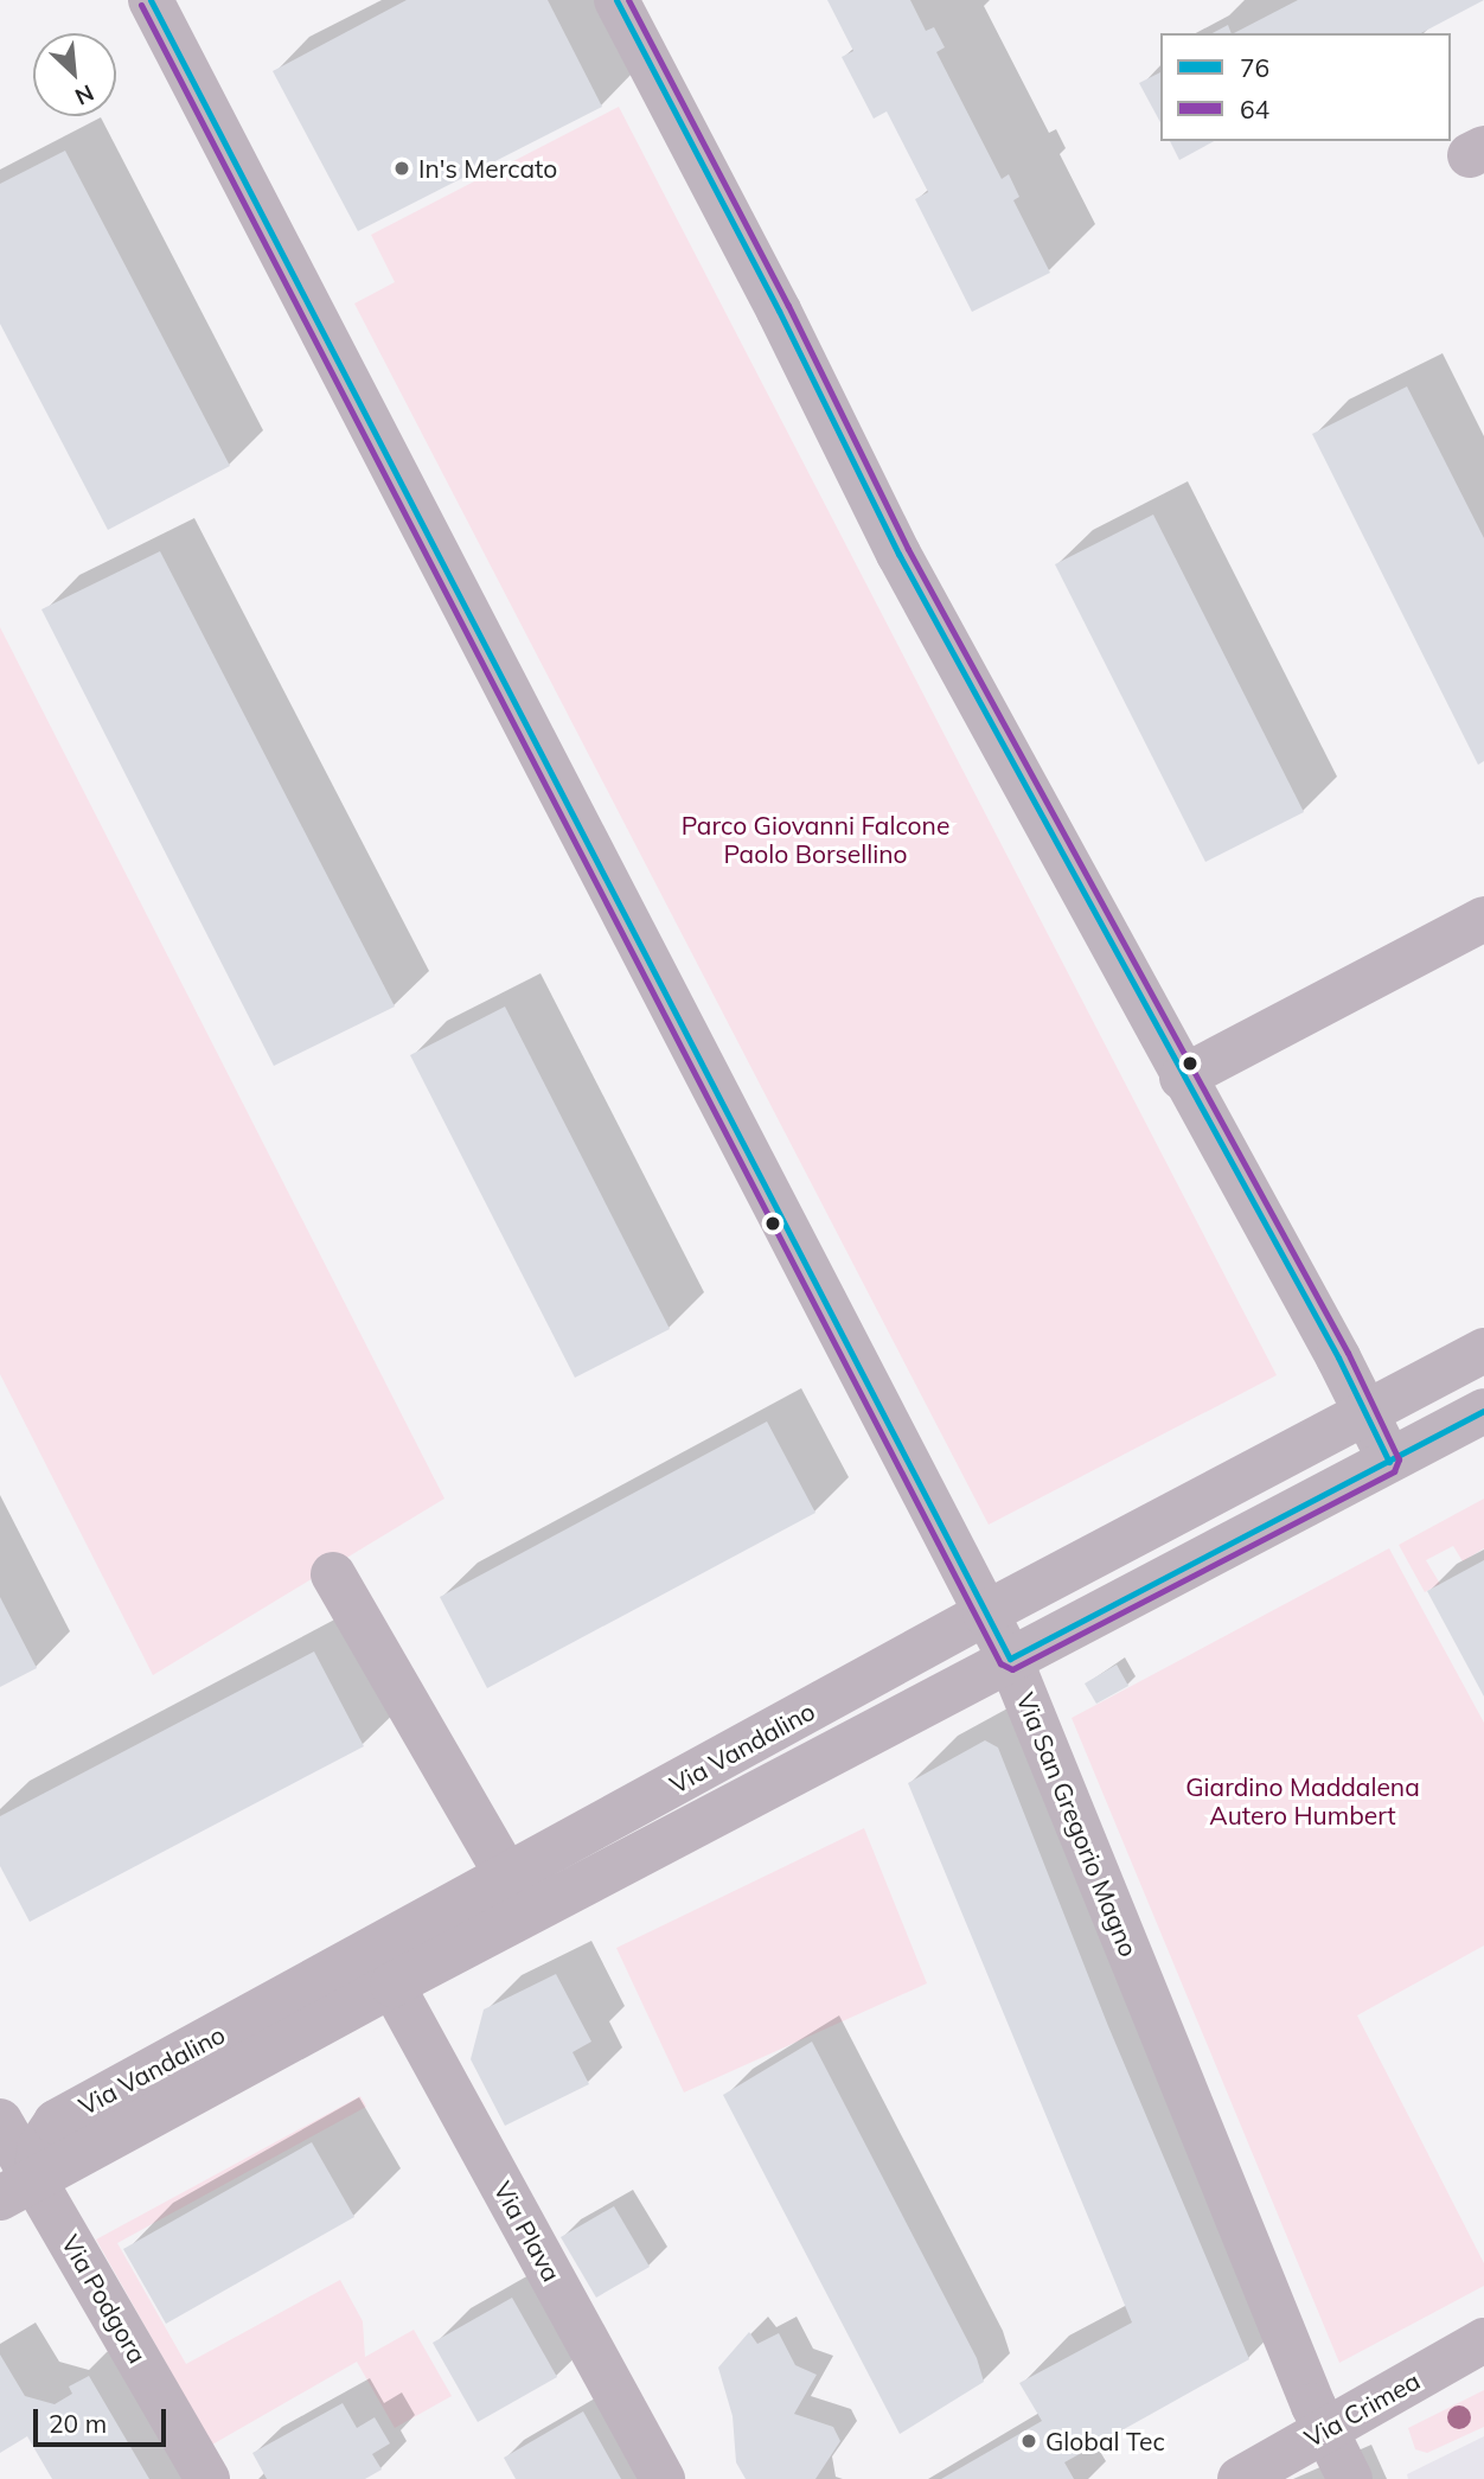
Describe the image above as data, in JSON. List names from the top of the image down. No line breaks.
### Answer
{"streets":{"street":["Via Vandalino","Via San Gregorio Magno","Via Plava","Via Podgora","Via Crimea"]},"crossings":[["Via Vandalino","Via San Gregorio Magno"],["Via Vandalino","Via Plava"],["Via Vandalino","Via Podgora"],["Via San Gregorio Magno","Via Crimea"]],"parks":["Parco Giovanni Falcone Paolo Borsellino","Giardino Maddalena Autero Humbert"],"places":["In's Mercato","Global Tec"],"lines":["transit line 76","transit line 64"],"legend":["76","64"],"scale_bar":"20 m","north":"bottom right"}
